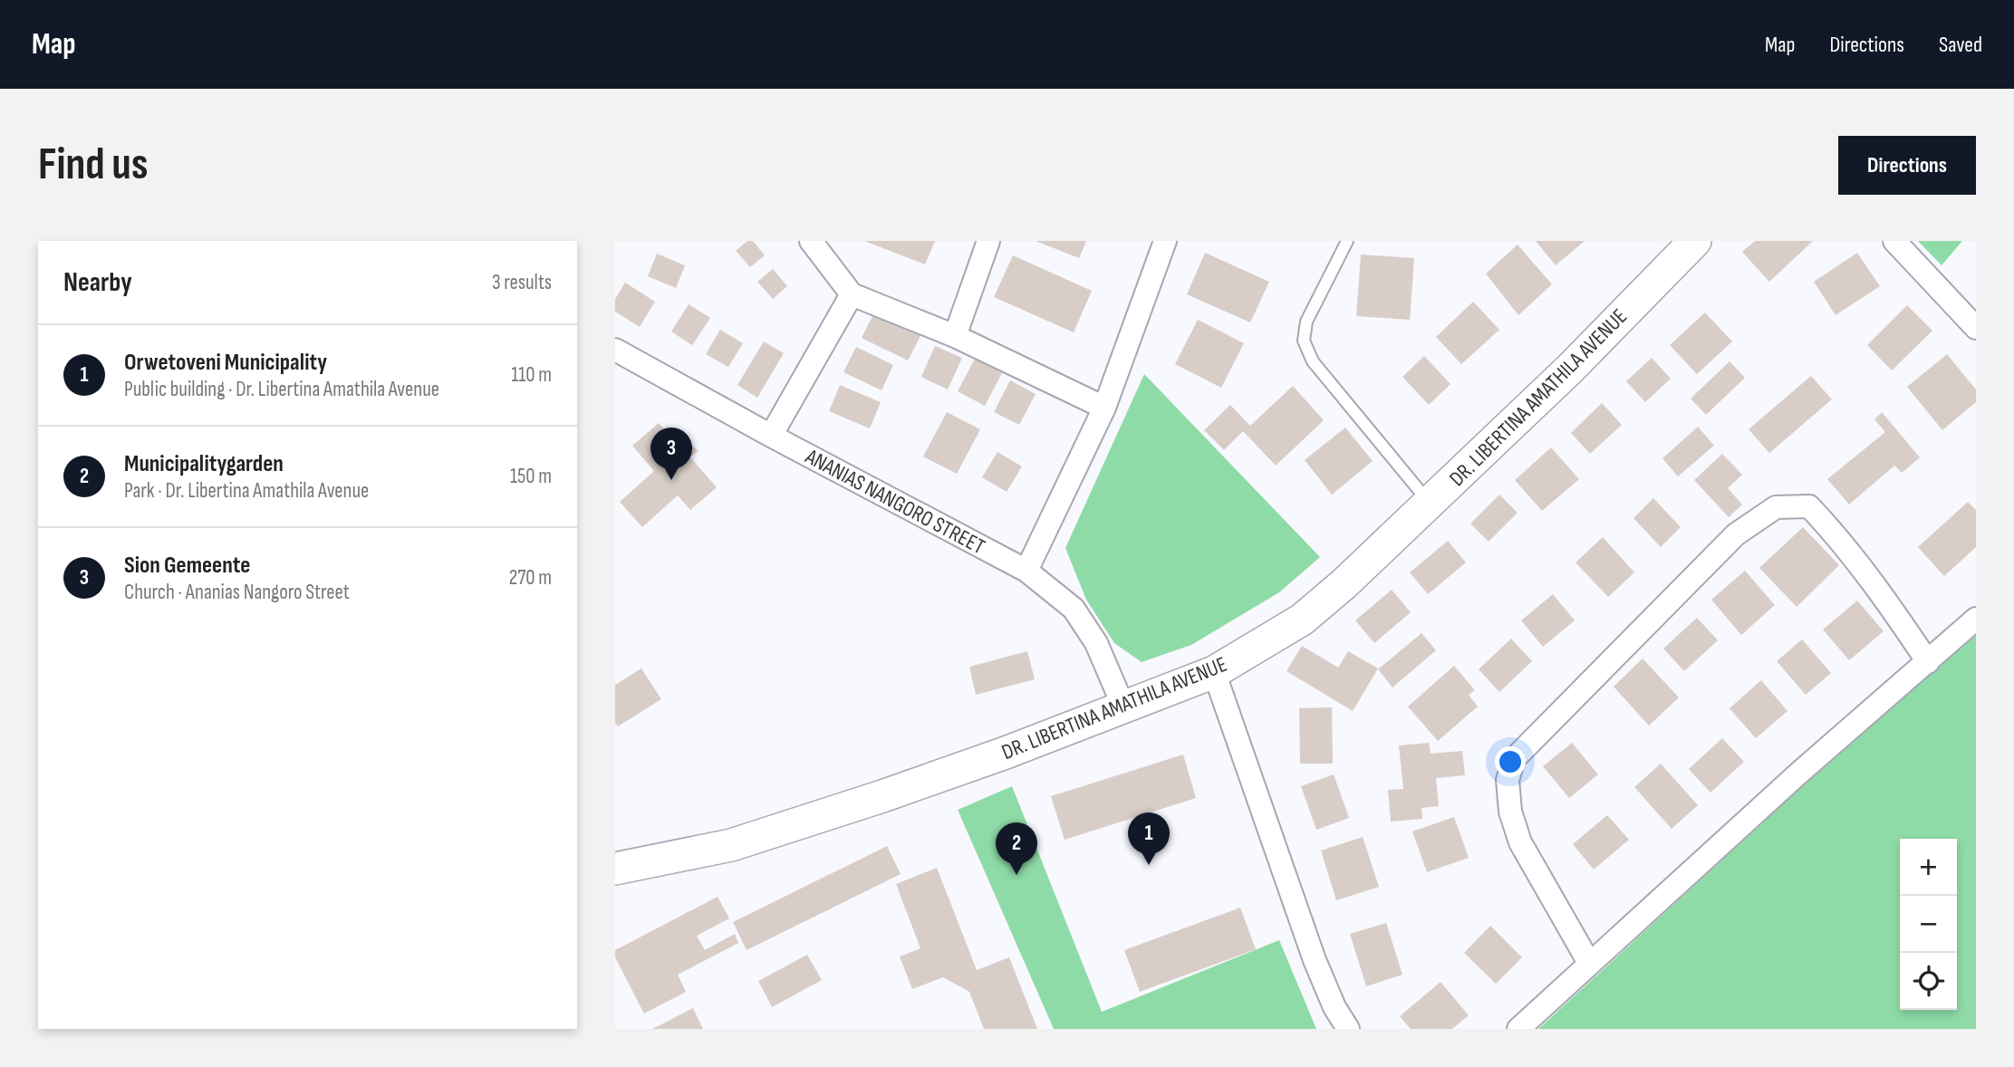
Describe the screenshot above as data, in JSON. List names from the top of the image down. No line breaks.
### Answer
{"streets":{"street":["DR. LIBERTINA AMATHILA AVENUE","ANANIAS NANGORO STREET"]},"crossings":[["DR. LIBERTINA AMATHILA AVENUE","ANANIAS NANGORO STREET"]],"page":{"header":"Map","nav":["Map","Directions","Saved"],"buttons":"Directions","title":"Find us","heading":["Nearby","3 results"],"list":[{"mark":"1","name":"Orwetoveni Municipality","note":"Public building · Dr. Libertina Amathila Avenue","value":"110 m"},{"mark":"2","name":"Municipalitygarden","note":"Park · Dr. Libertina Amathila Avenue","value":"150 m"},{"mark":"3","name":"Sion Gemeente","note":"Church · Ananias Nangoro Street","value":"270 m"}],"pins":["3","1","2"],"map_buttons":["+","−"]}}
